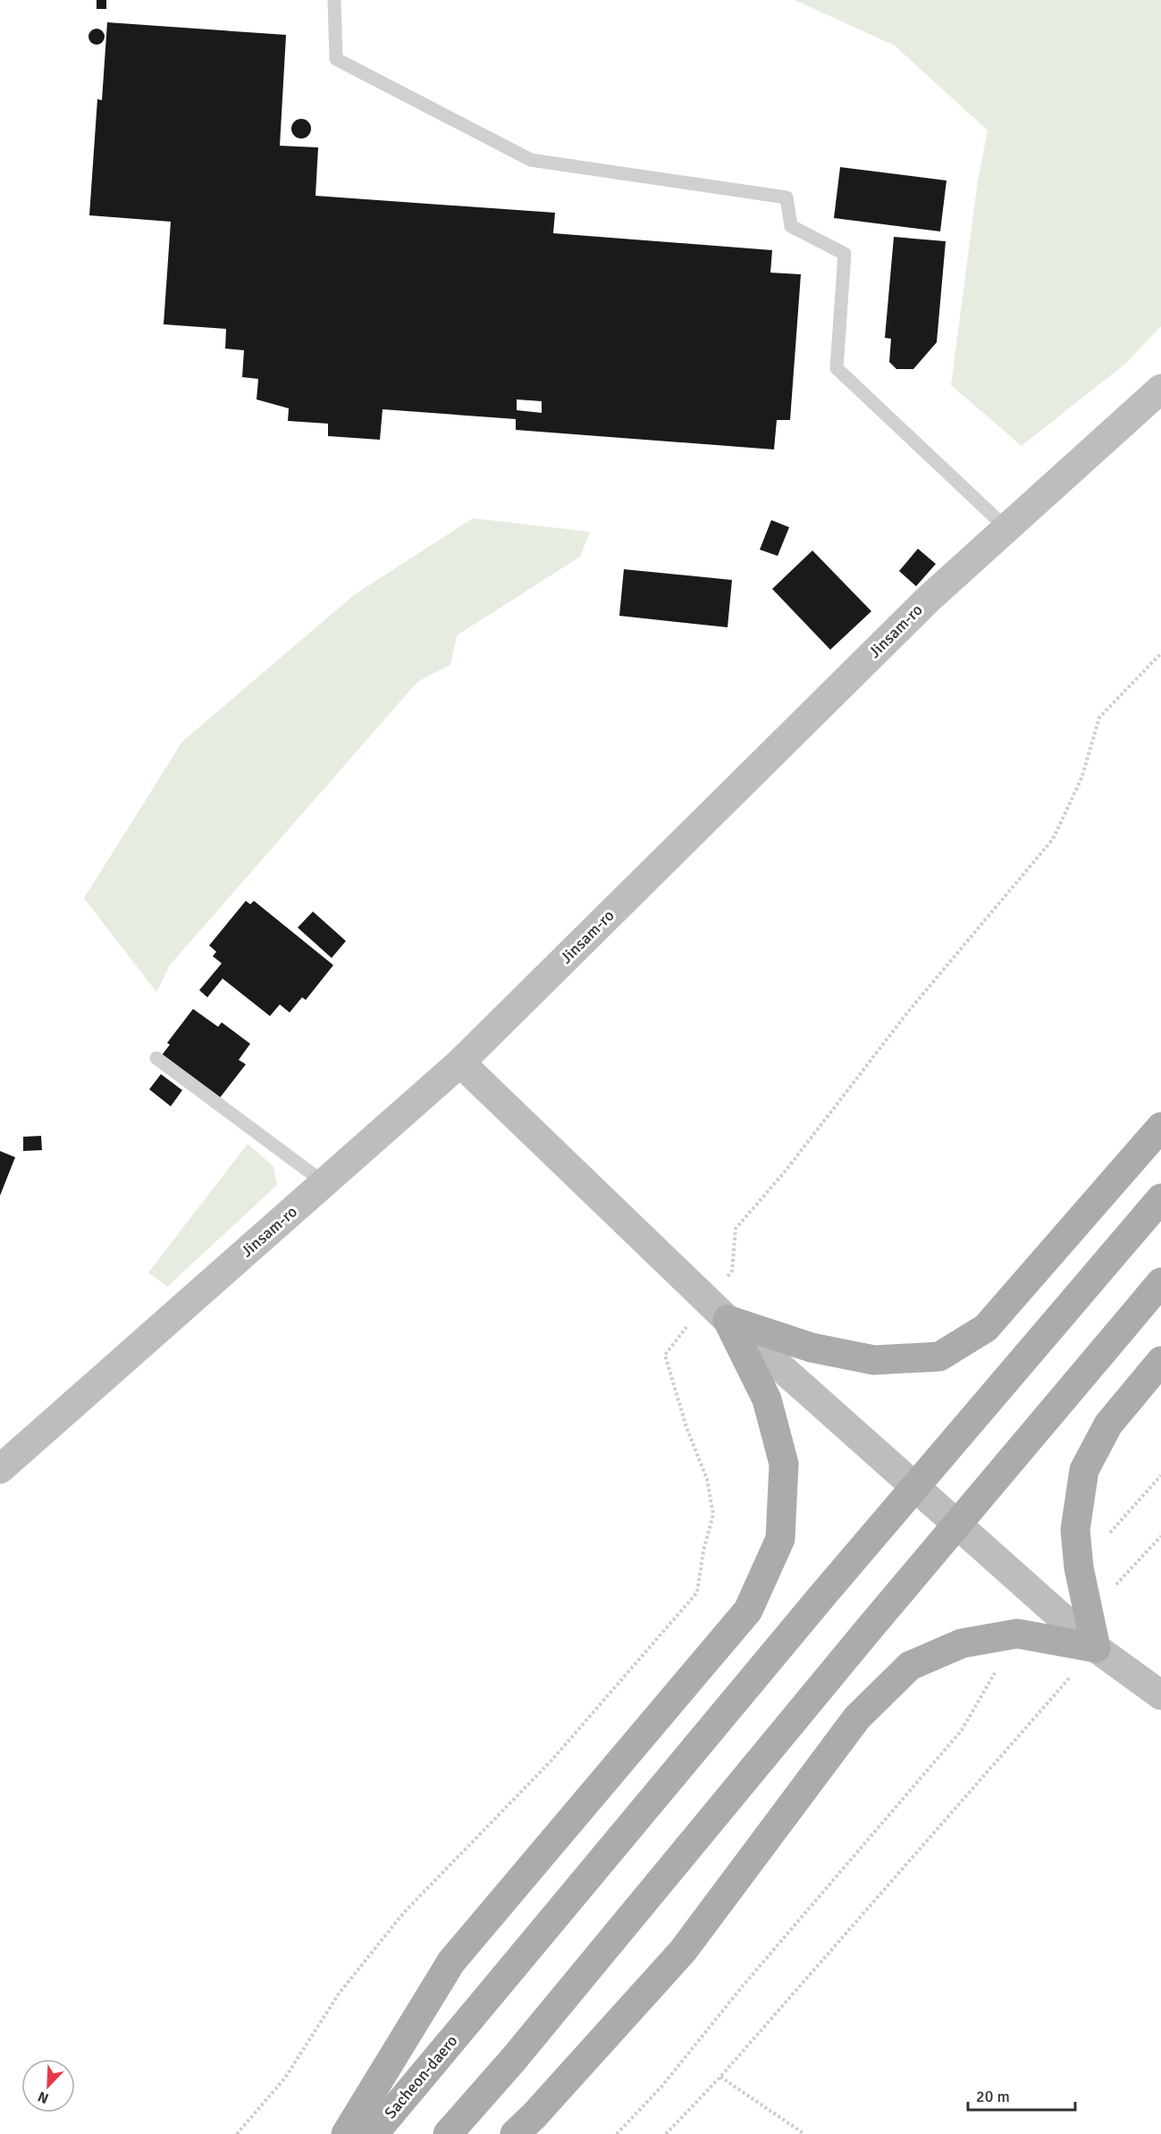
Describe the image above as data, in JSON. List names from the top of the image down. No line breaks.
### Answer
{"streets":{"main road":["Sacheon-daero"],"street":["Jinsam-ro"]},"scale_bar":"20 m","north":"bottom left"}
